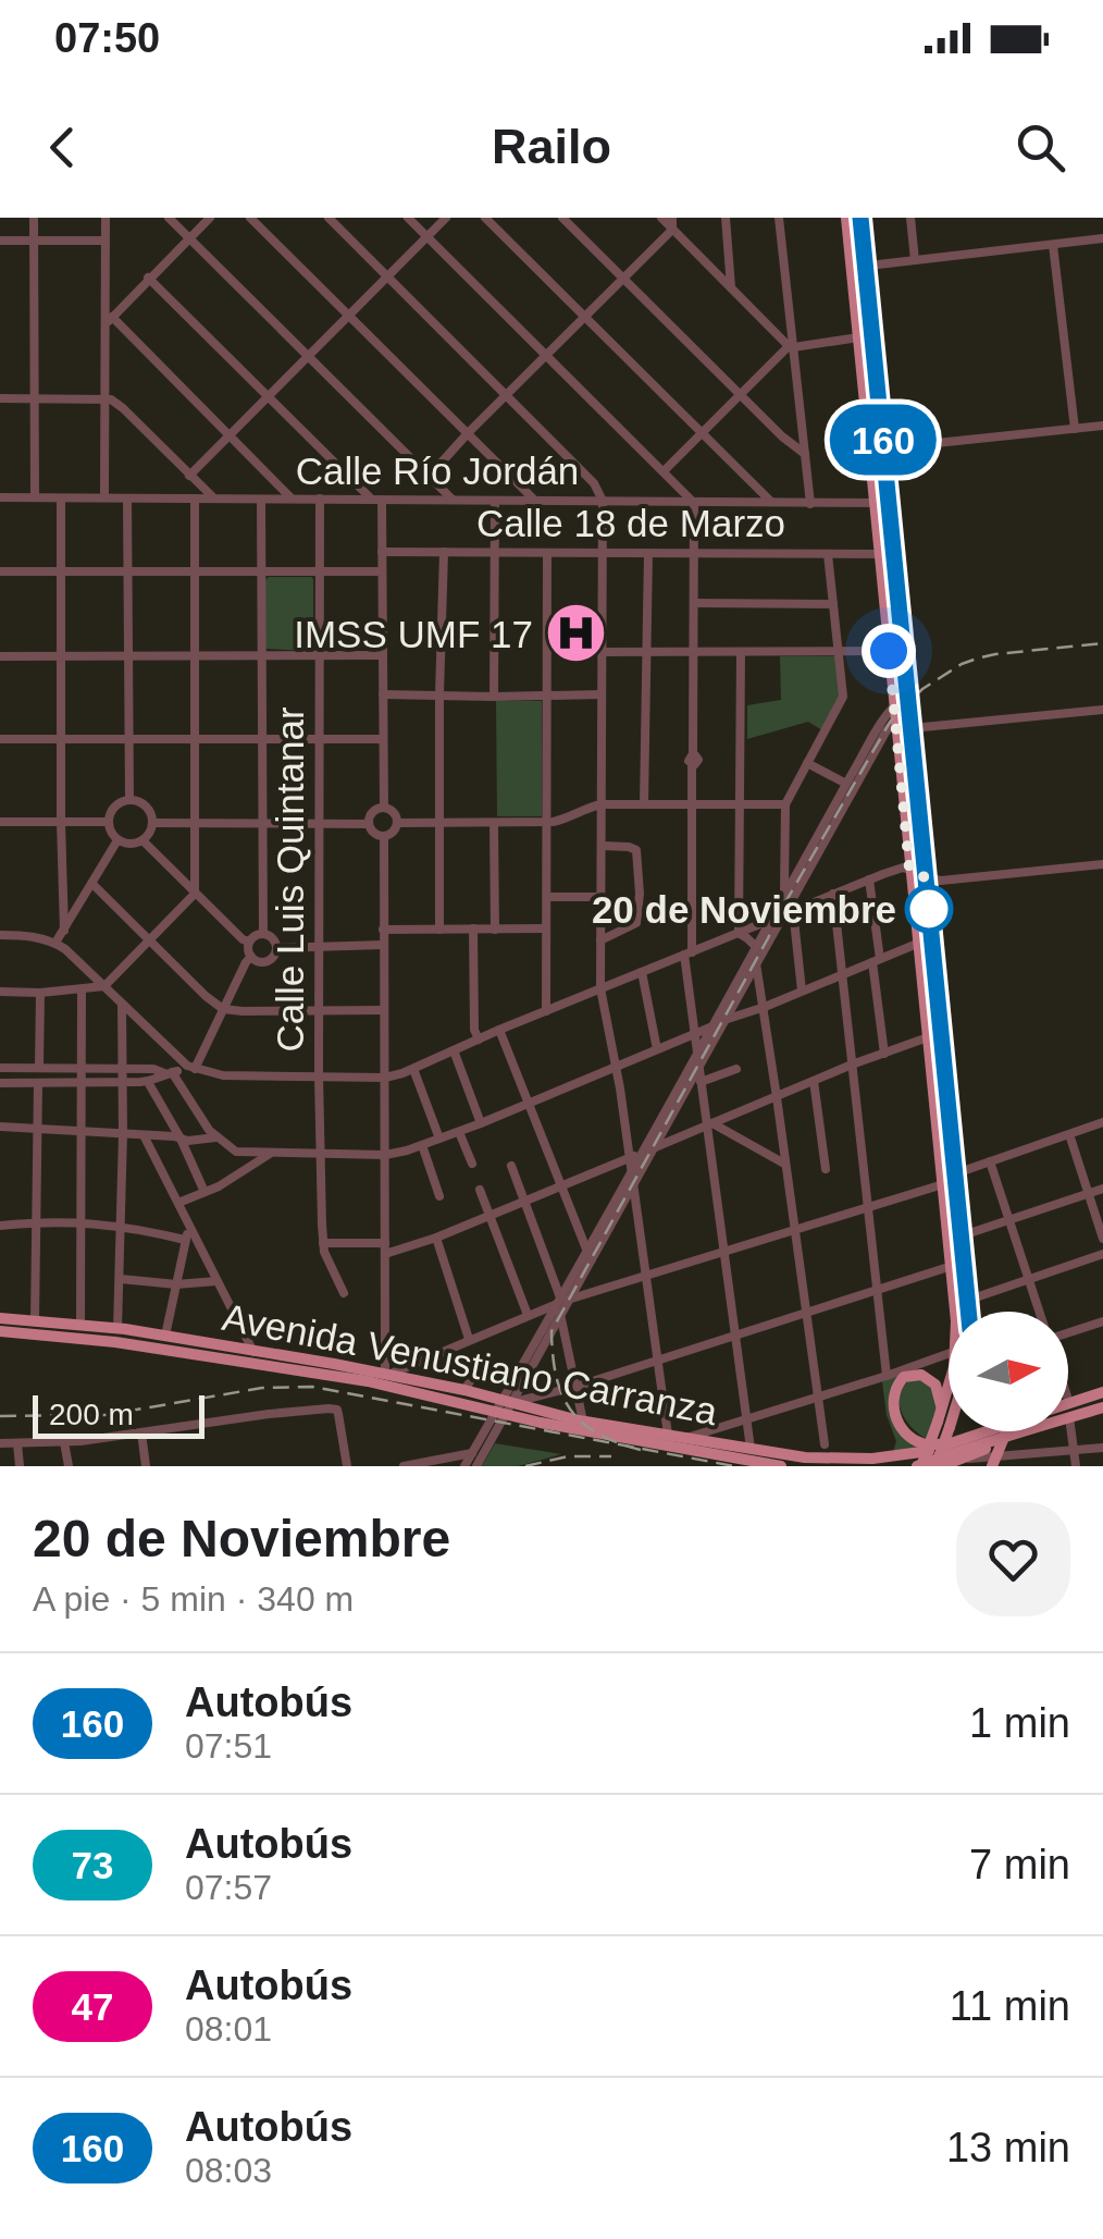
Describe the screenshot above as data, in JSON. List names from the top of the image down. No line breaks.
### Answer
{"streets":{"main road":["Avenida Venustiano Carranza"],"street":["Calle Río Jordán","Calle 18 de Marzo","Calle Luis Quintanar"]},"crossings":[["Calle Río Jordán","Calle Luis Quintanar"]],"places":{"hospital":["IMSS UMF 17"],"other":["20 de Noviembre"]},"lines":["bus line 160"],"scale_bar":"200 m","north":"right","page":{"status":"07:50","header":"Railo","on_map":"160","scale":"200 m","heading":["20 de Noviembre","A pie · 5 min · 340 m"],"list":[{"mark":"160","name":"Autobús","note":"07:51","value":"1 min"},{"mark":"73","name":"Autobús","note":"07:57","value":"7 min"},{"mark":"47","name":"Autobús","note":"08:01","value":"11 min"},{"mark":"160","name":"Autobús","note":"08:03","value":"13 min"}]}}
